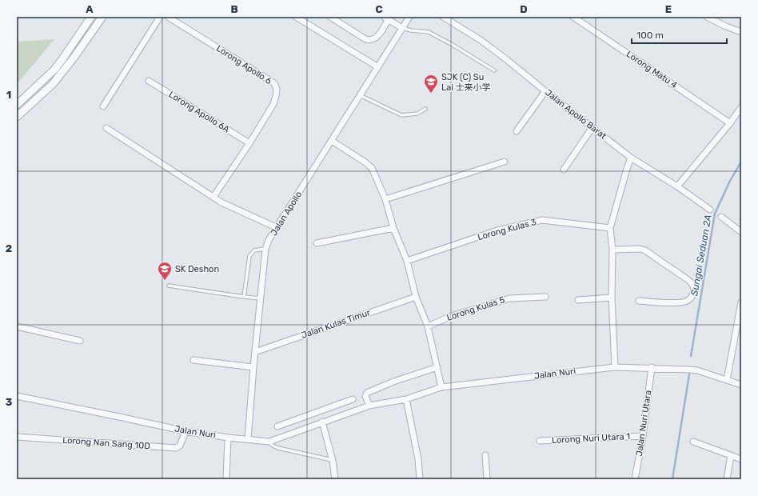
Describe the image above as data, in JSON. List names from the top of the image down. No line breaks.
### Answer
{"streets":{"street":["Lorong Apollo 6","Lorong Matu 4","Lorong Apollo 6A","Jalan Apollo Barat","Jalan Apollo","Lorong Kulas 3","Lorong Kulas 5","Jalan Kulas Timur","Jalan Nuri","Jalan Nuri Utara","Lorong Nuri Utara 1","Lorong Nan Sang 10D"]},"crossings":[["Lorong Apollo 6","Lorong Apollo 6A"],["Jalan Apollo","Jalan Kulas Timur"],["Jalan Apollo","Jalan Nuri"],["Jalan Nuri","Jalan Nuri Utara"],["Jalan Nuri","Lorong Nan Sang 10D"],["Jalan Nuri Utara","Lorong Nuri Utara 1"]],"water":["Sungai Seduan 2A"],"places":{"school or university":["SJK (C) Su Lai 士来小学","SK Deshon"]},"scale_bar":"100 m","grid":{"columns":["A","B","C","D","E"],"rows":["1","2","3"]}}
